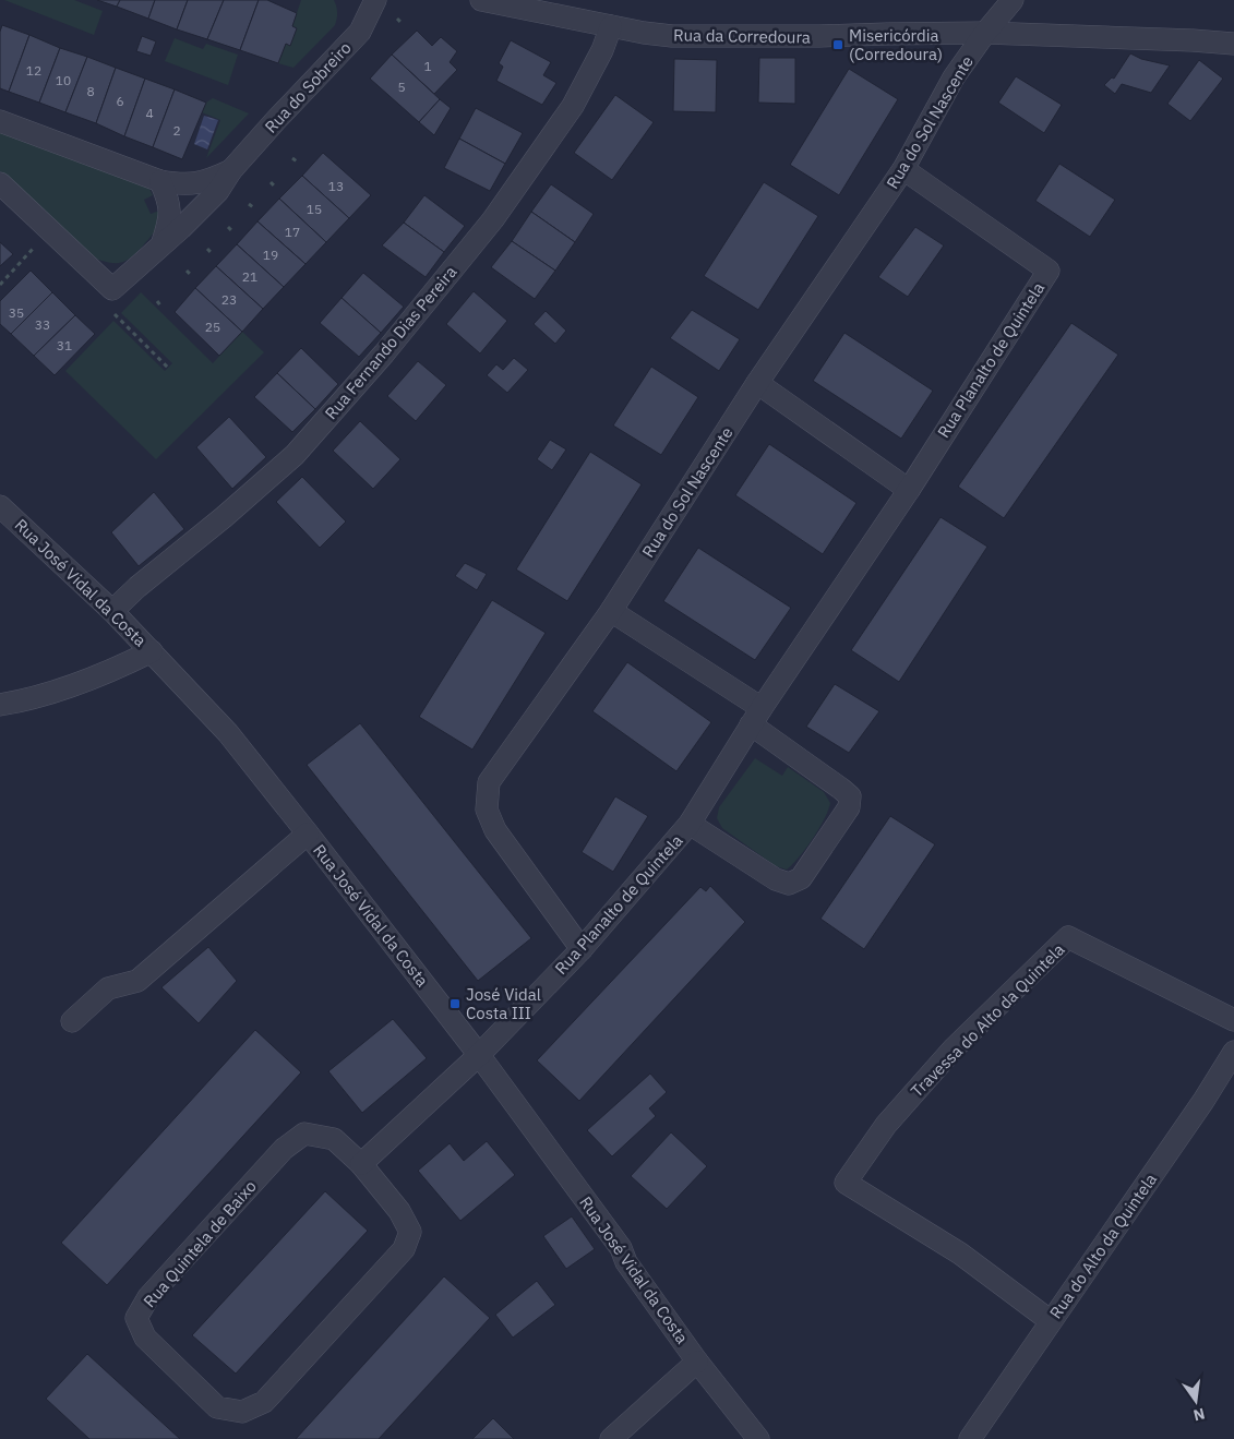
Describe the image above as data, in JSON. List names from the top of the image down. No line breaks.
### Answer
{"streets":{"street":["Rua da Corredoura","Rua do Sobreiro","Rua do Sol Nascente","Rua Fernando Dias Pereira","Rua Planalto de Quintela","Rua José Vidal da Costa","Travessa do Alto da Quintela","Rua Quintela de Baixo","Rua do Alto da Quintela"]},"crossings":[["Rua da Corredoura","Rua do Sol Nascente"],["Rua da Corredoura","Rua Fernando Dias Pereira"],["Rua do Sol Nascente","Rua Planalto de Quintela"],["Rua Fernando Dias Pereira","Rua José Vidal da Costa"],["Rua Planalto de Quintela","Rua José Vidal da Costa"],["Travessa do Alto da Quintela","Rua do Alto da Quintela"]],"places":{"transit":["Misericórdia (Corredoura)","José Vidal Costa III"]},"house_numbers":["1","12","10","5","8","6","4","2","13","15","17","19","21","23","35","33","25","31"],"north":"bottom"}
